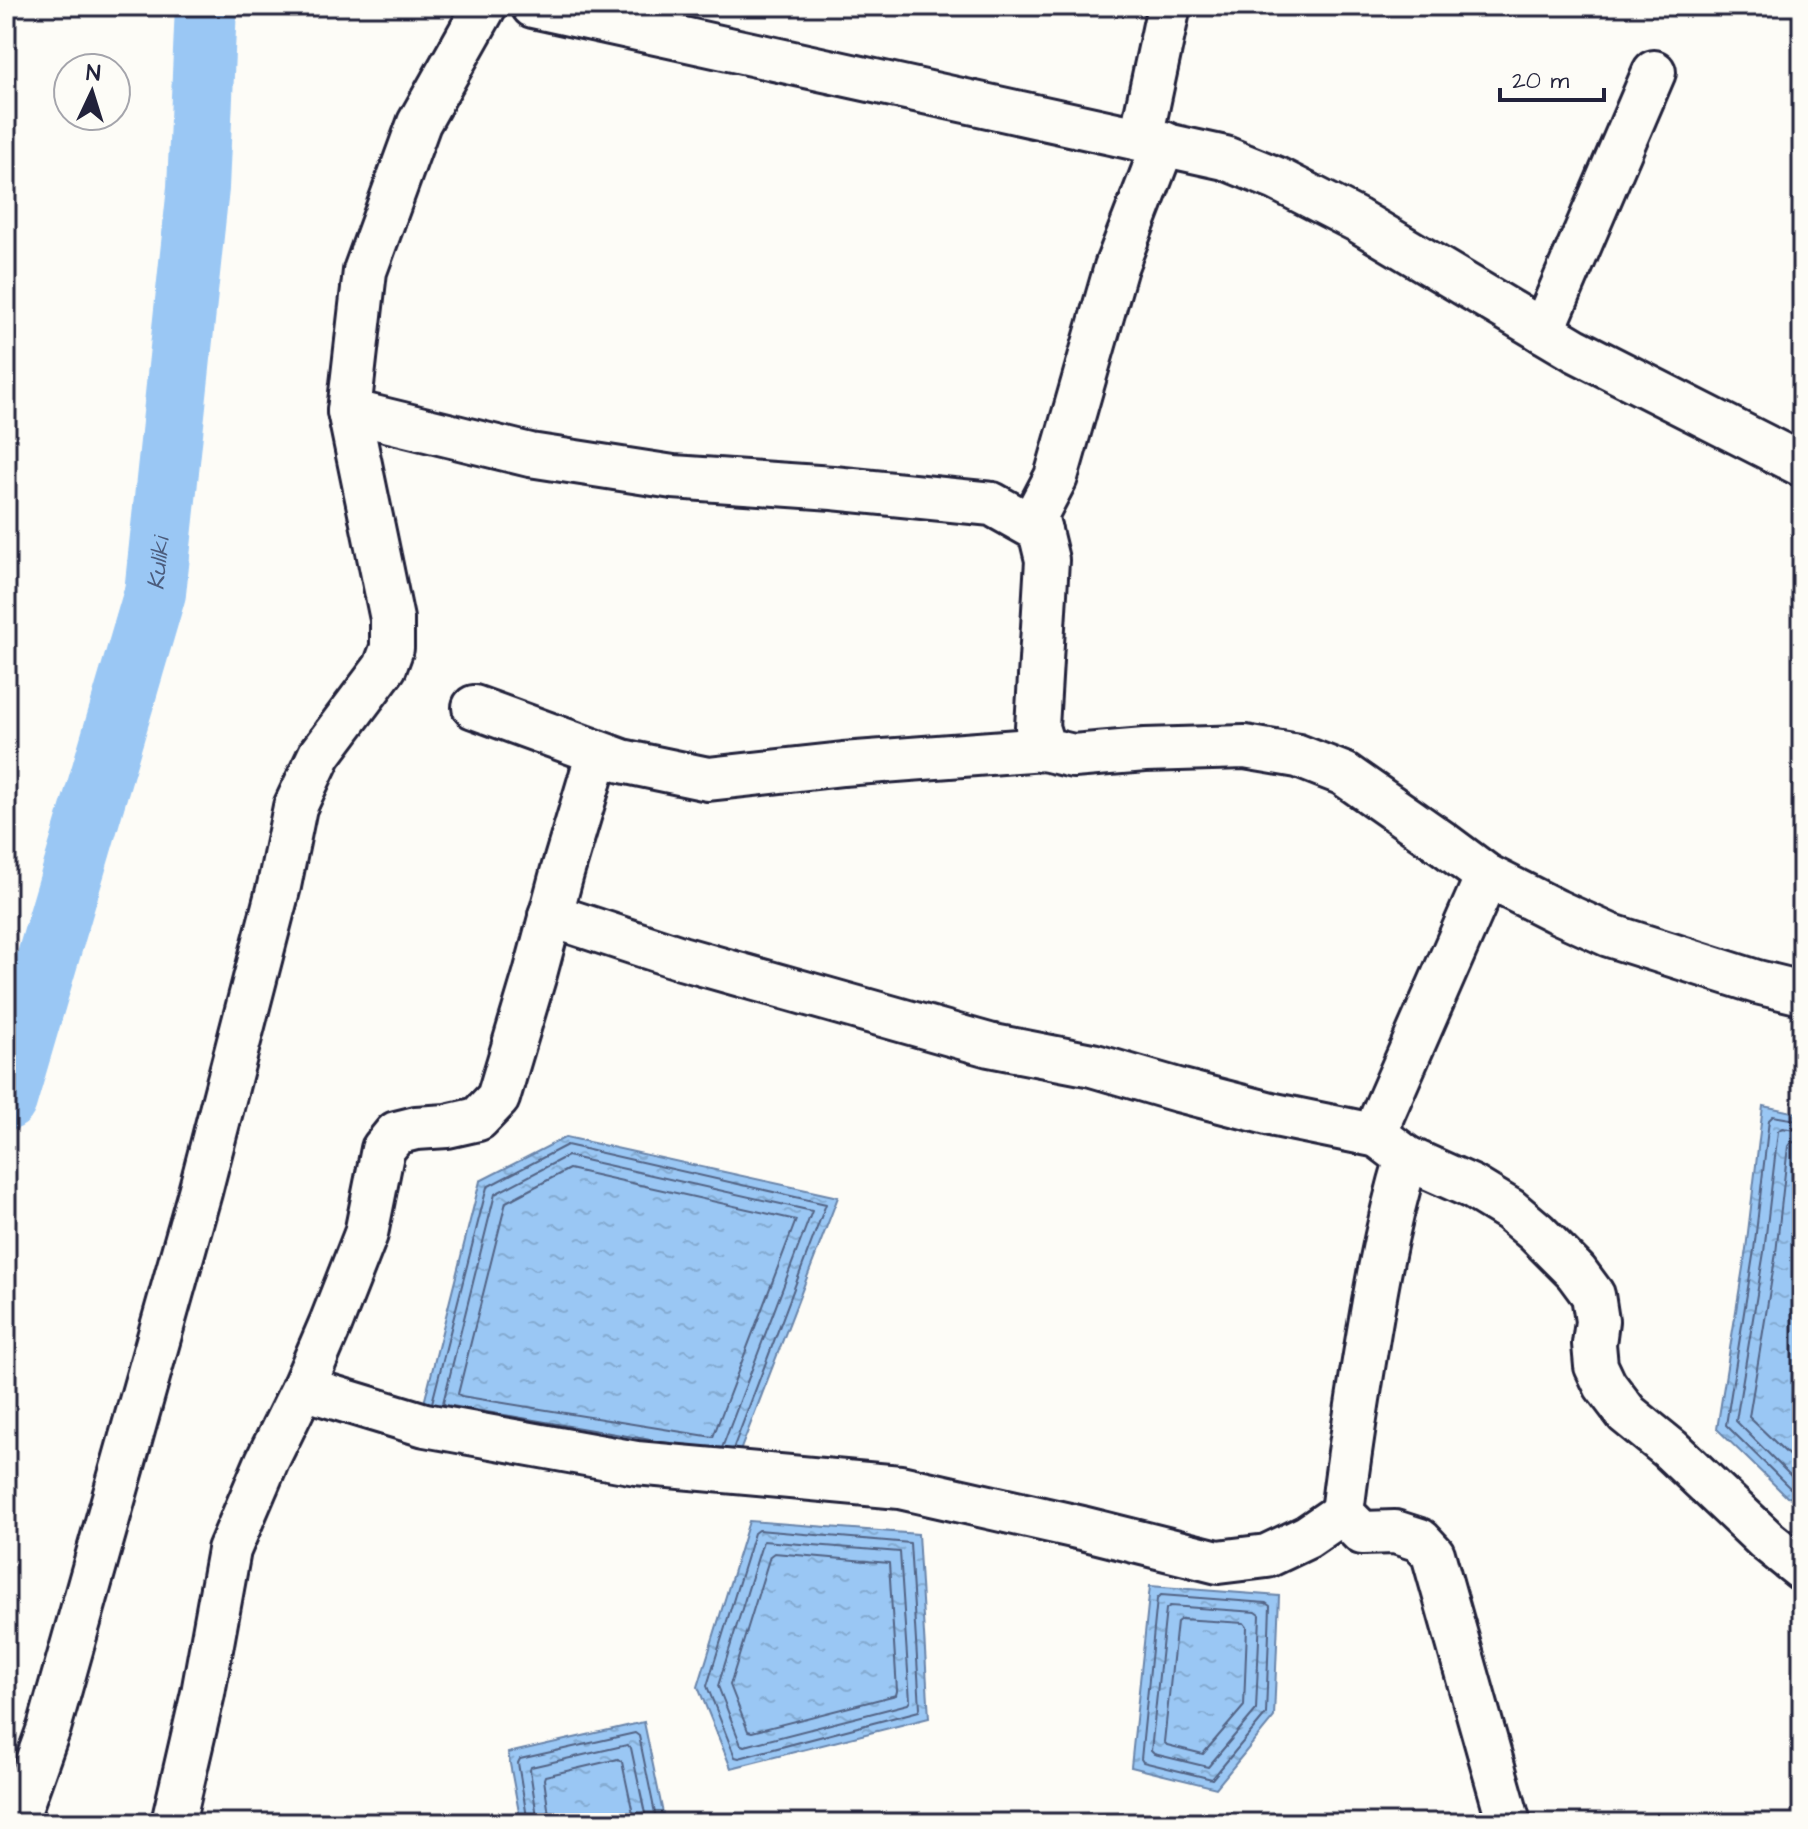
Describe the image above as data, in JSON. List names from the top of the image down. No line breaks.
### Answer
{"water":["Kuliki"],"scale_bar":"20 m","north":"top"}
